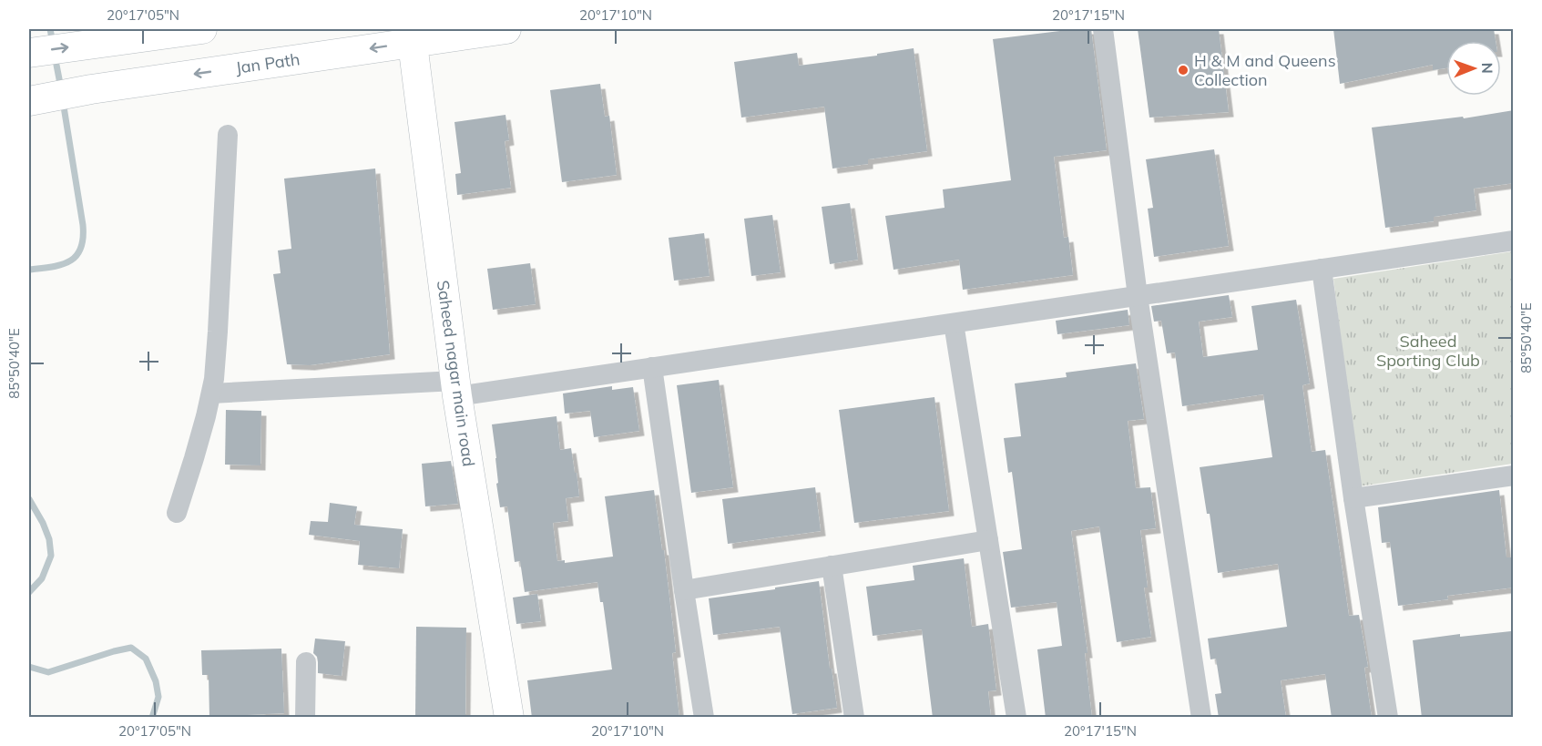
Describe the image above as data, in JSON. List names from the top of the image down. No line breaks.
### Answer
{"streets":{"main road":["Jan Path","Saheed nagar main road"]},"crossings":[["Jan Path","Saheed nagar main road"]],"parks":["Saheed Sporting Club"],"places":["H & M and Queens Collection"],"north":"right","coordinates":["20°17'05\"N","20°17'10\"N","20°17'15\"N","85°50'40\"E"]}
